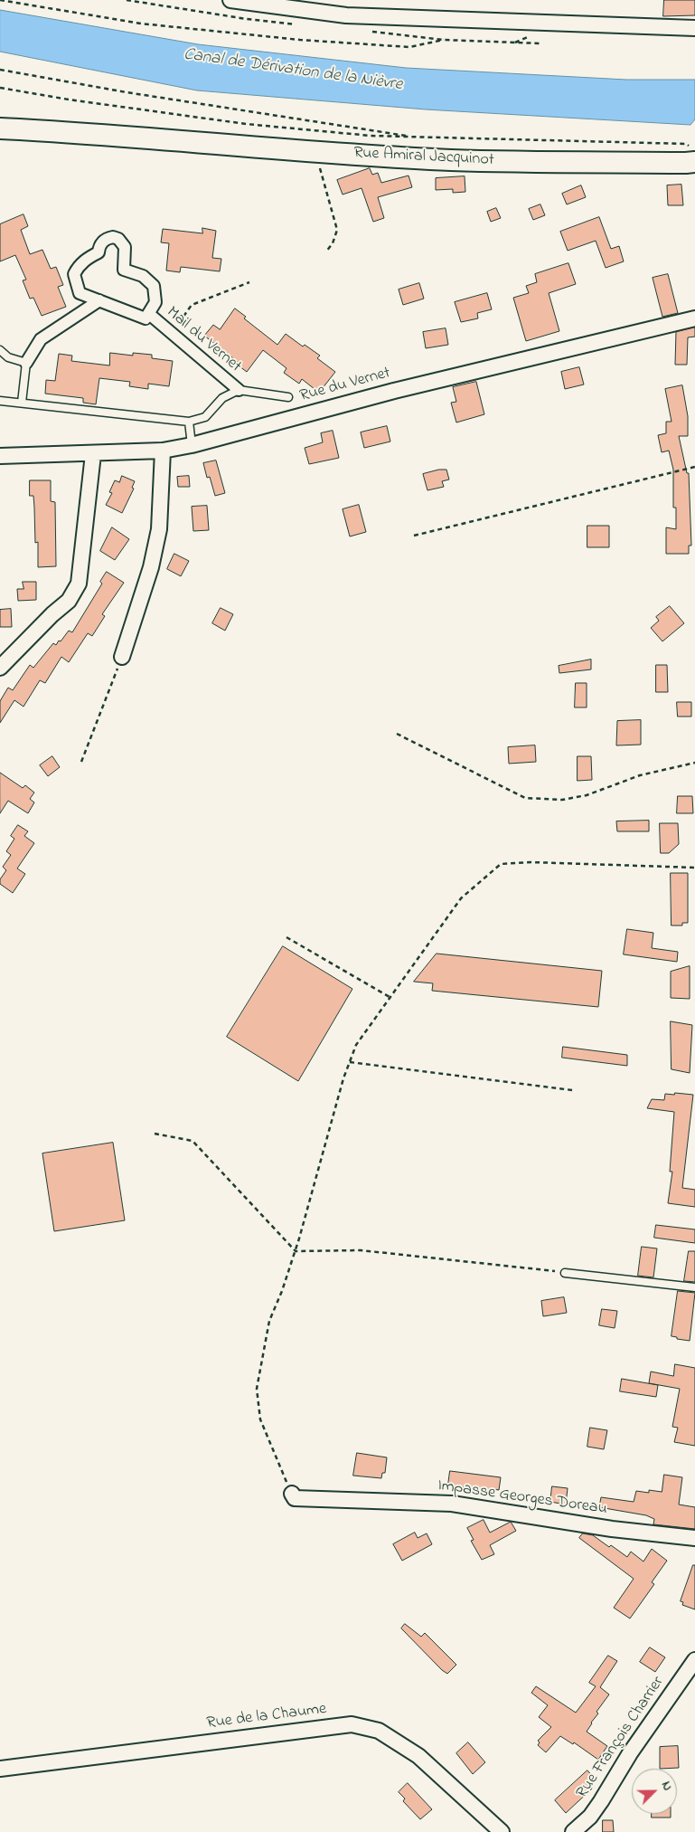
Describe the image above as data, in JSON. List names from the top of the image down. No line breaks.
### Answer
{"streets":{"main road":["Rue Amiral Jacquinot"],"street":["Mail du Vernet","Rue du Vernet","Impasse Georges Doreau","Rue de la Chaume","Rue François Charrier"]},"water":["Canal de Dérivation de la Nièvre"],"north":"top right"}
